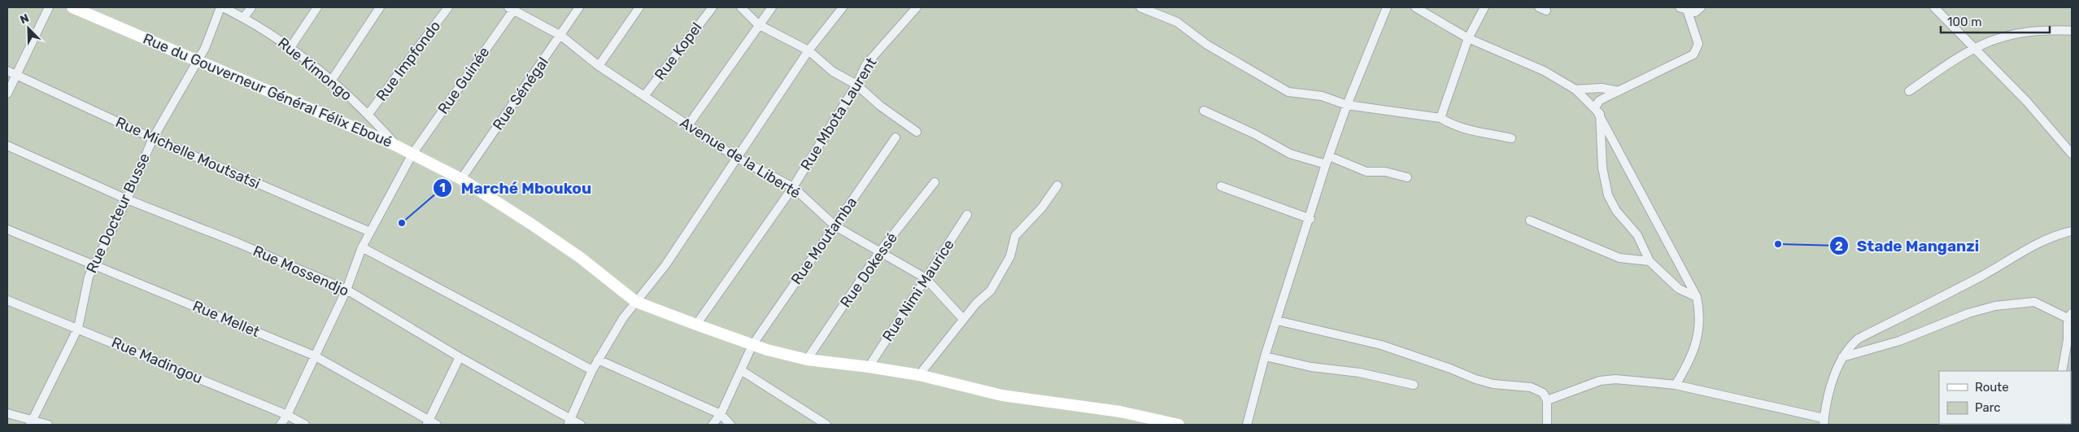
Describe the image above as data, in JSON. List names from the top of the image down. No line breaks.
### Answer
{"streets":{"main road":["Rue du Gouverneur Général Félix Eboué"],"street":["Rue Kopel","Rue Impfondo","Rue Kimongo","Rue Guinée","Rue Sénégal","Rue Mbota Laurent","Rue Michelle Moutsatsi","Avenue de la Liberté","Rue Docteur Busse","Rue Moutamba","Rue Dokessé","Rue Mossendjo","Rue Nimi Maurice","Rue Mellet","Rue Madingou"]},"crossings":[["Rue Kopel","Avenue de la Liberté"],["Rue Impfondo","Rue Kimongo"],["Rue Kimongo","Rue du Gouverneur Général Félix Eboué"],["Rue Kimongo","Rue Docteur Busse"],["Rue Guinée","Rue du Gouverneur Général Félix Eboué"],["Rue Guinée","Rue Michelle Moutsatsi"],["Rue Guinée","Avenue de la Liberté"],["Rue Guinée","Rue Mossendjo"],["Rue Guinée","Rue Mellet"],["Rue Guinée","Rue Madingou"],["Rue du Gouverneur Général Félix Eboué","Rue Sénégal"],["Rue du Gouverneur Général Félix Eboué","Rue Mbota Laurent"],["Rue du Gouverneur Général Félix Eboué","Rue Docteur Busse"],["Rue du Gouverneur Général Félix Eboué","Rue Moutamba"],["Rue du Gouverneur Général Félix Eboué","Rue Dokessé"],["Rue du Gouverneur Général Félix Eboué","Rue Nimi Maurice"],["Rue Sénégal","Avenue de la Liberté"],["Rue Mbota Laurent","Avenue de la Liberté"],["Rue Michelle Moutsatsi","Rue Docteur Busse"],["Avenue de la Liberté","Rue Moutamba"],["Avenue de la Liberté","Rue Dokessé"],["Avenue de la Liberté","Rue Nimi Maurice"],["Rue Docteur Busse","Rue Mossendjo"],["Rue Docteur Busse","Rue Mellet"],["Rue Docteur Busse","Rue Madingou"]],"places":["Marché Mboukou","Stade Manganzi"],"legend":["Route","Parc"],"scale_bar":"100 m","north":"top left"}
